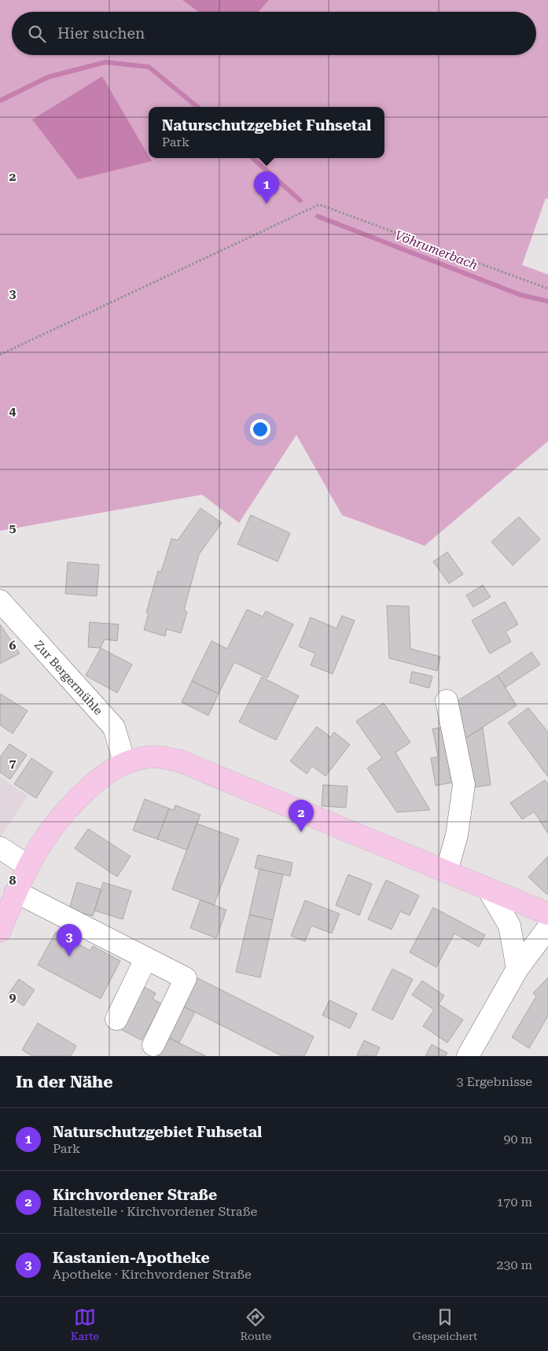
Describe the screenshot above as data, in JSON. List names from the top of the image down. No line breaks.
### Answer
{"streets":{"street":["Zur Bergermühle"]},"water":["Vöhrumerbach"],"page":{"search":"Hier suchen","popup":["Naturschutzgebiet Fuhsetal","Park"],"pins":["1","2","3"],"heading":["In der Nähe","3 Ergebnisse"],"list":[{"mark":"1","name":"Naturschutzgebiet Fuhsetal","note":"Park","value":"90 m"},{"mark":"2","name":"Kirchvordener Straße","note":"Haltestelle · Kirchvordener Straße","value":"170 m"},{"mark":"3","name":"Kastanien-Apotheke","note":"Apotheke · Kirchvordener Straße","value":"230 m"}],"nav":["Karte","Route","Gespeichert"]},"grid":{"rows":["2","3","4","5","6","7","8","9"]}}
